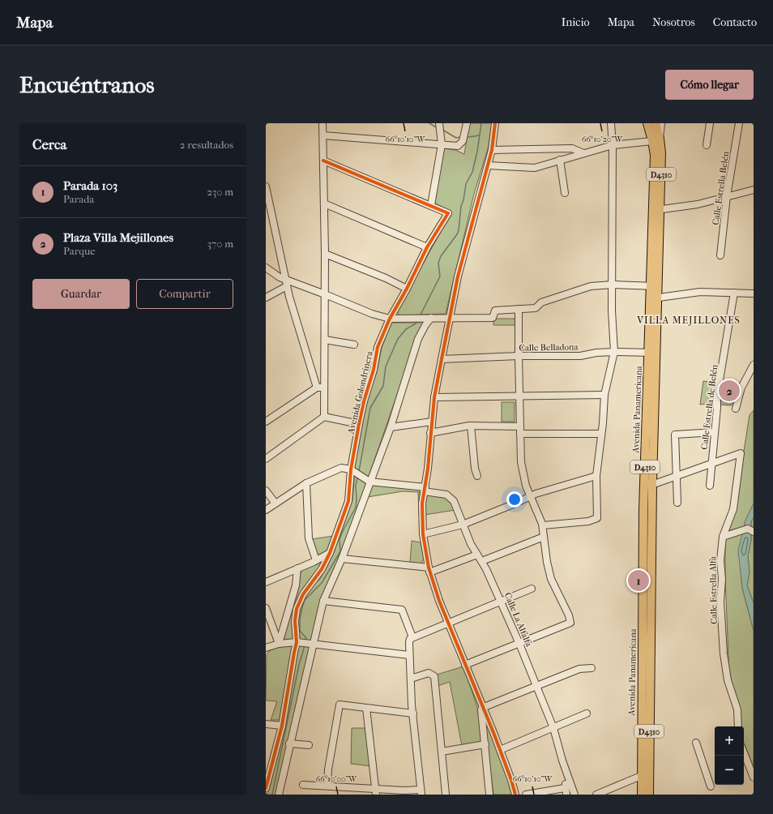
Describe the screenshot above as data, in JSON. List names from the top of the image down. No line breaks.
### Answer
{"streets":{"main road":["D4310","Avenida Panamericana"],"street":["Calle Estrella Belén","Calle Belladona","Avenida Golondrinera","Calle Estrella de Belén","Calle Estrella Alfa","Calle La Alfalfa"]},"crossings":[["Calle Belladona","Avenida Panamericana"],["Calle Estrella de Belén","Calle Estrella Alfa"]],"districts":["VILLA MEJILLONES"],"page":{"header":"Mapa","nav":["Inicio","Mapa","Nosotros","Contacto"],"buttons":["Cómo llegar",["Guardar","Compartir"]],"title":"Encuéntranos","heading":["Cerca","2 resultados"],"list":[{"mark":"1","name":"Parada 103","note":"Parada","value":"230 m"},{"mark":"2","name":"Plaza Villa Mejillones","note":"Parque","value":"370 m"}],"pins":["2","1"],"map_buttons":["+","−"]},"coordinates":["66°10'10\"W","66°10'20\"W","66°10'00\"W"]}
